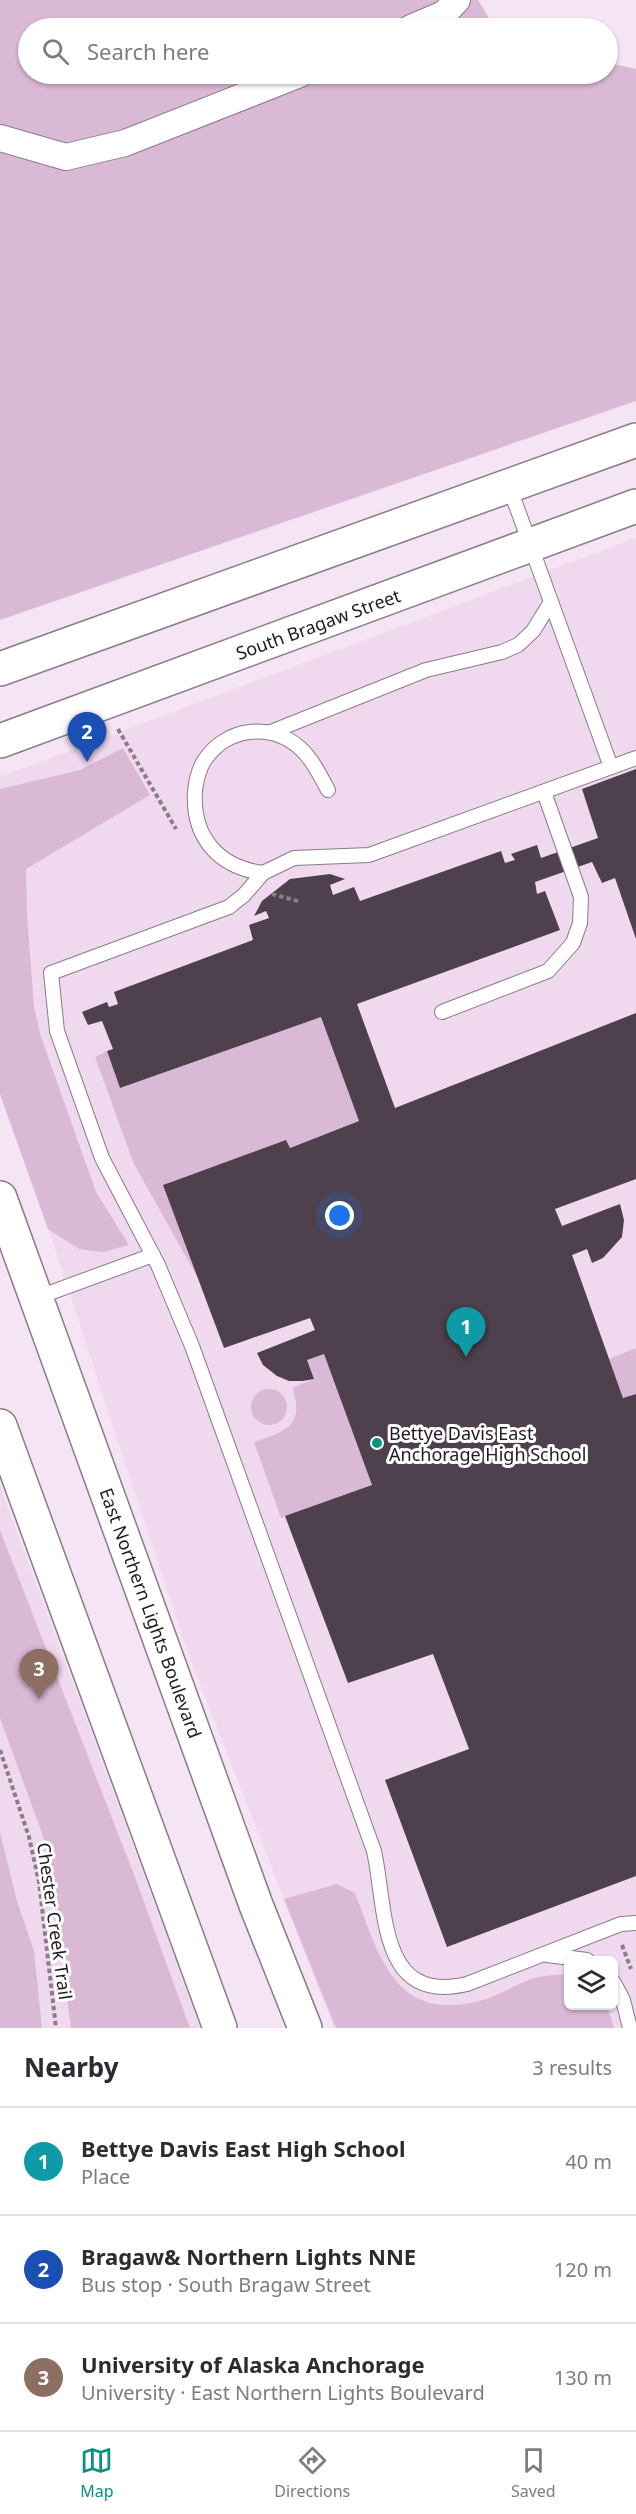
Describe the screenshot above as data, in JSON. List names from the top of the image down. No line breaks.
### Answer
{"streets":{"main road":["South Bragaw Street","East Northern Lights Boulevard"],"path":["Chester Creek Trail"]},"places":["Bettye Davis East Anchorage High School"],"page":{"search":"Search here","pins":["2","1","3"],"heading":["Nearby","3 results"],"list":[{"mark":"1","name":"Bettye Davis East High School","note":"Place","value":"40 m"},{"mark":"2","name":"Bragaw& Northern Lights NNE","note":"Bus stop · South Bragaw Street","value":"120 m"},{"mark":"3","name":"University of Alaska Anchorage","note":"University · East Northern Lights Boulevard","value":"130 m"}],"nav":["Map","Directions","Saved"]}}
